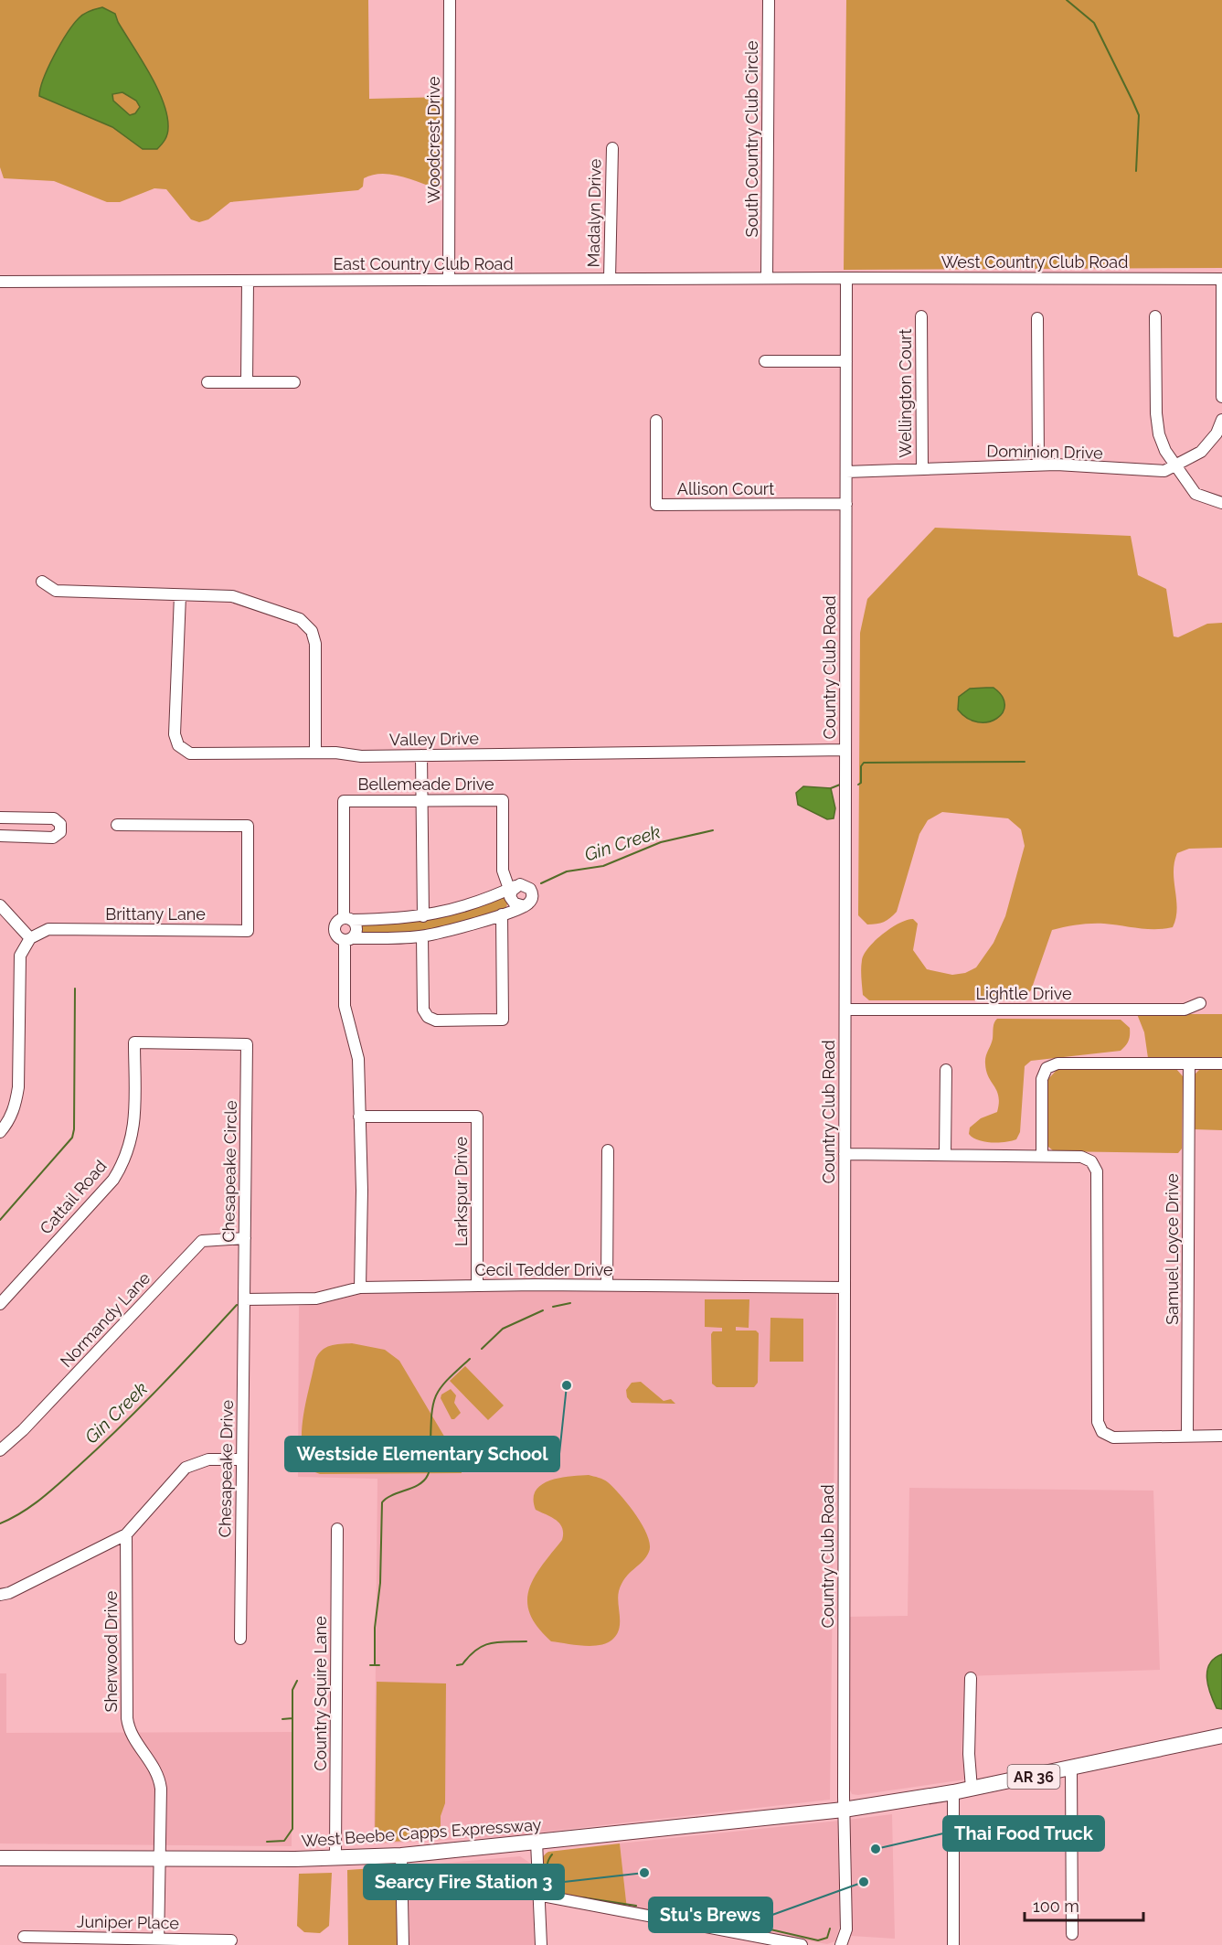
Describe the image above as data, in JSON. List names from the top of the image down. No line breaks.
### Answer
{"streets":{"main road":["AR 36","West Beebe Capps Expressway"],"street":["South Country Club Circle","Woodcrest Drive","Madalyn Drive","West Country Club Road","East Country Club Road","Wellington Court","Dominion Drive","Allison Court","Country Club Road","Valley Drive","Bellemeade Drive","Brittany Lane","Lightle Drive","Chesapeake Circle","Larkspur Drive","Cattail Road","Samuel Loyce Drive","Cecil Tedder Drive","Normandy Lane","Chesapeake Drive","Sherwood Drive","Country Squire Lane","Juniper Place"]},"crossings":[["South Country Club Circle","East Country Club Road"],["Woodcrest Drive","East Country Club Road"],["Madalyn Drive","East Country Club Road"],["West Country Club Road","East Country Club Road"],["West Country Club Road","Country Club Road"],["East Country Club Road","Country Club Road"],["Wellington Court","Dominion Drive"],["Dominion Drive","Country Club Road"],["Allison Court","Country Club Road"],["Country Club Road","Valley Drive"],["Country Club Road","Lightle Drive"],["Country Club Road","Cecil Tedder Drive"],["Country Club Road","AR 36"],["Country Club Road","West Beebe Capps Expressway"],["Chesapeake Circle","Cattail Road"],["Chesapeake Circle","Cecil Tedder Drive"],["Chesapeake Circle","Normandy Lane"],["Chesapeake Circle","Chesapeake Drive"],["Larkspur Drive","Cecil Tedder Drive"],["Cecil Tedder Drive","Chesapeake Drive"],["Sherwood Drive","West Beebe Capps Expressway"],["Sherwood Drive","Juniper Place"],["Country Squire Lane","West Beebe Capps Expressway"],["AR 36","West Beebe Capps Expressway"]],"water":["Gin Creek"],"places":["Westside Elementary School","Thai Food Truck","Searcy Fire Station 3","Stu's Brews"],"scale_bar":"100 m"}
